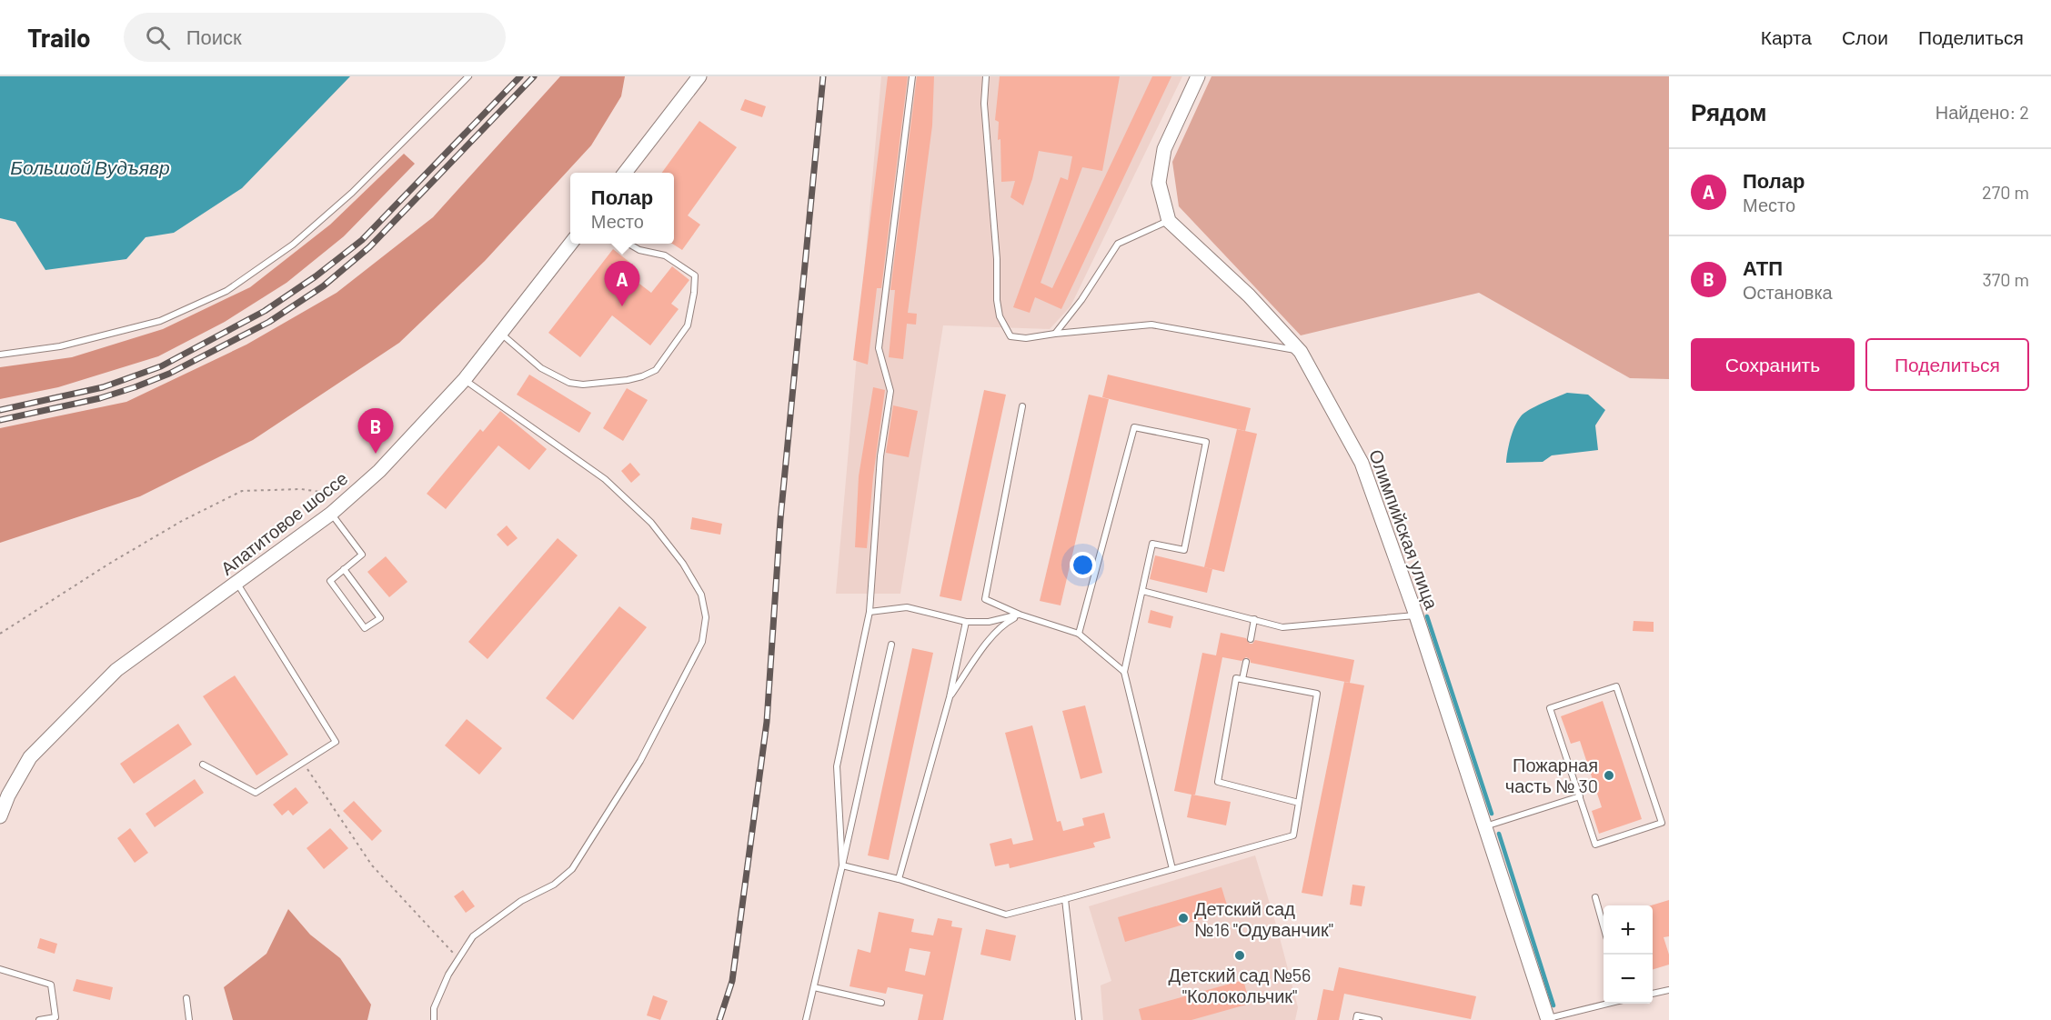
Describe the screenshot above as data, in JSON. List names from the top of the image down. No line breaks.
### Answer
{"streets":{"street":["Апатитовое шоссе","Олимпийская улица"]},"water":["Большой Вудъявр"],"places":["Пожарная часть № 30","Детский сад №16 \"Одуванчик\"","Детский сад №56 \"Колокольчик\""],"page":{"header":"Trailo","search":"Поиск","nav":["Карта","Слои","Поделиться"],"heading":["Рядом","Найдено: 2"],"list":[{"mark":"A","name":"Полар","note":"Место","value":"270 m"},{"mark":"B","name":"АТП","note":"Остановка","value":"370 m"}],"popup":["Полар","Место"],"pins":["A","B"],"buttons":["Сохранить","Поделиться"],"map_buttons":["+","−"]}}
